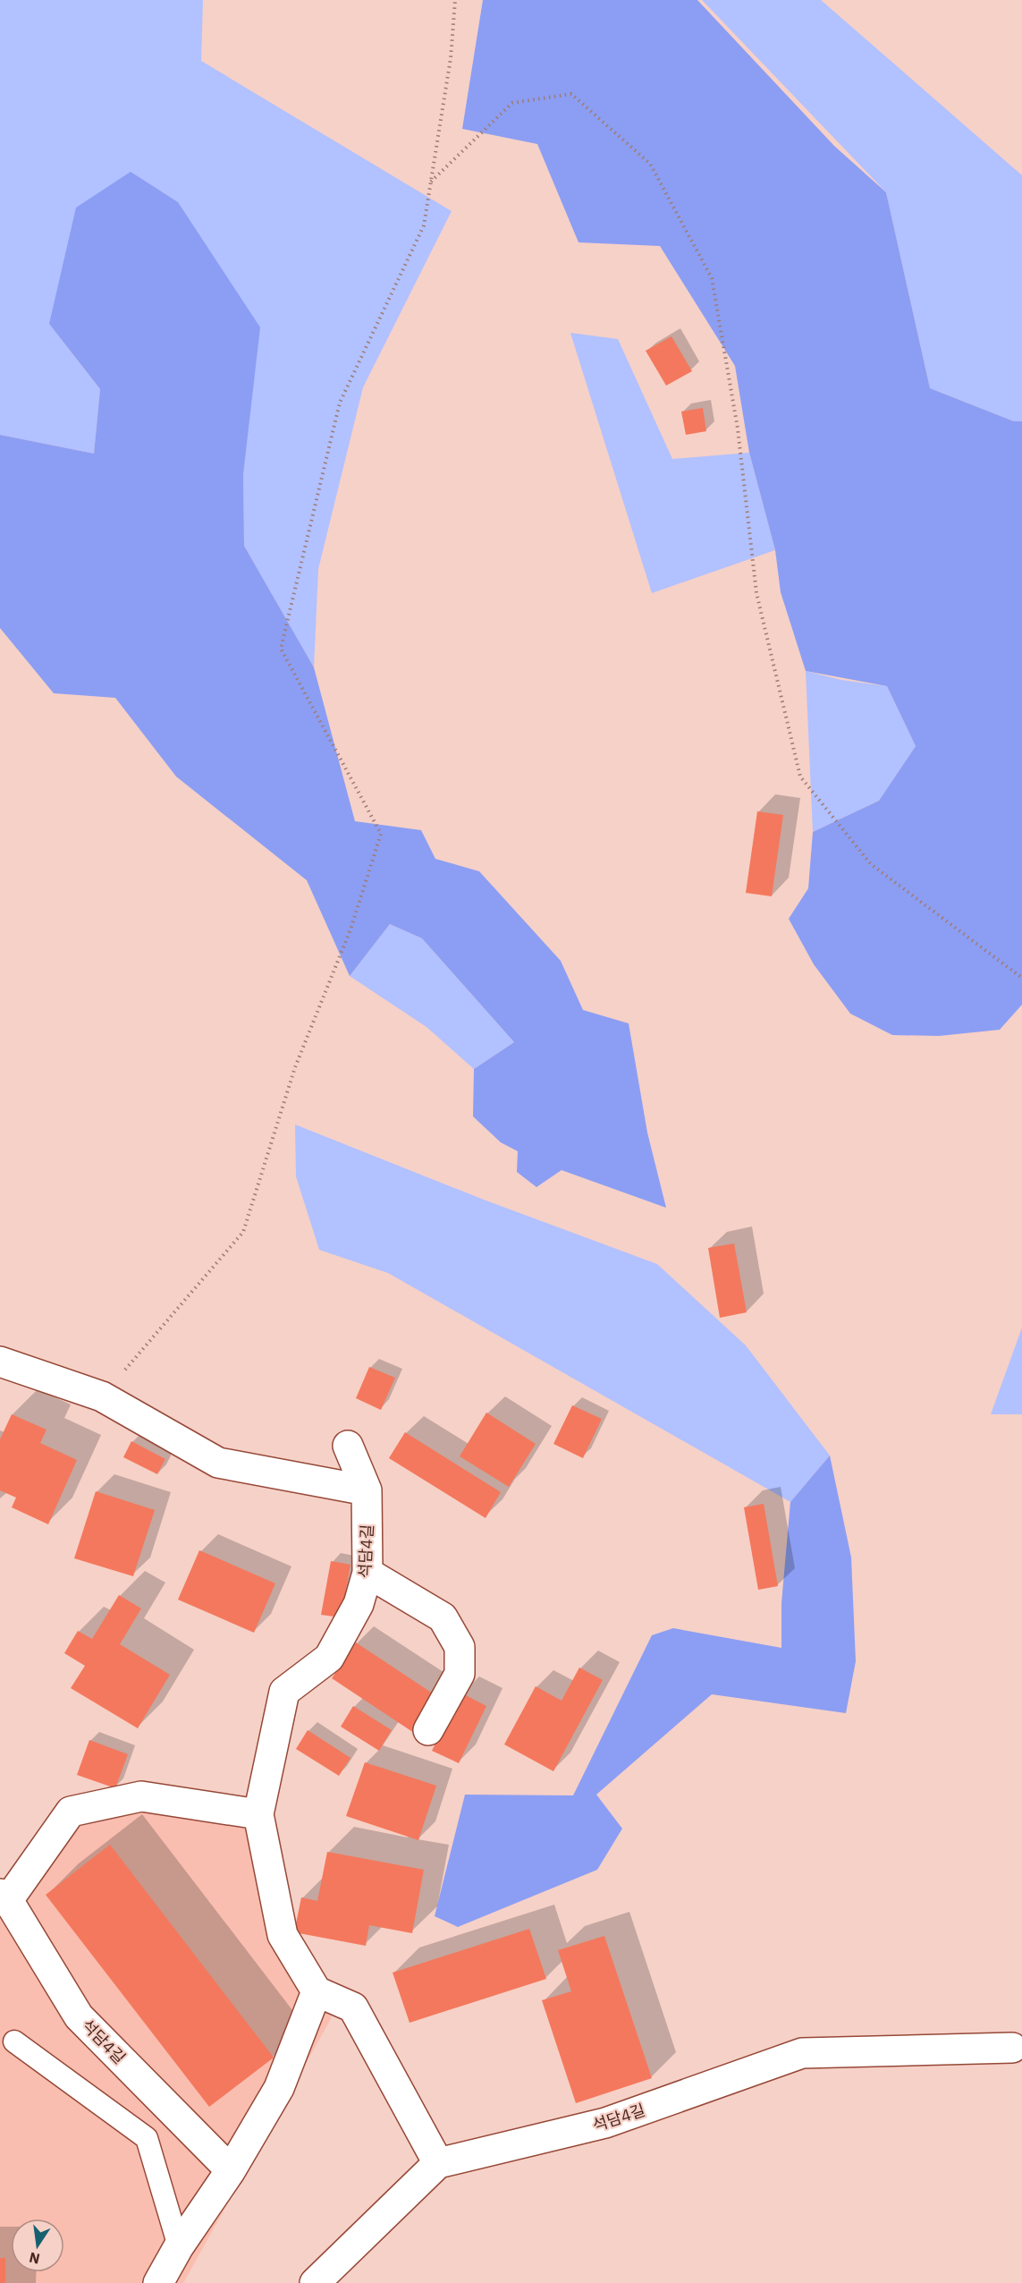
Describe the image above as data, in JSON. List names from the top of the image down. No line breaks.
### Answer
{"streets":{"street":["석담4길"]},"north":"bottom"}
